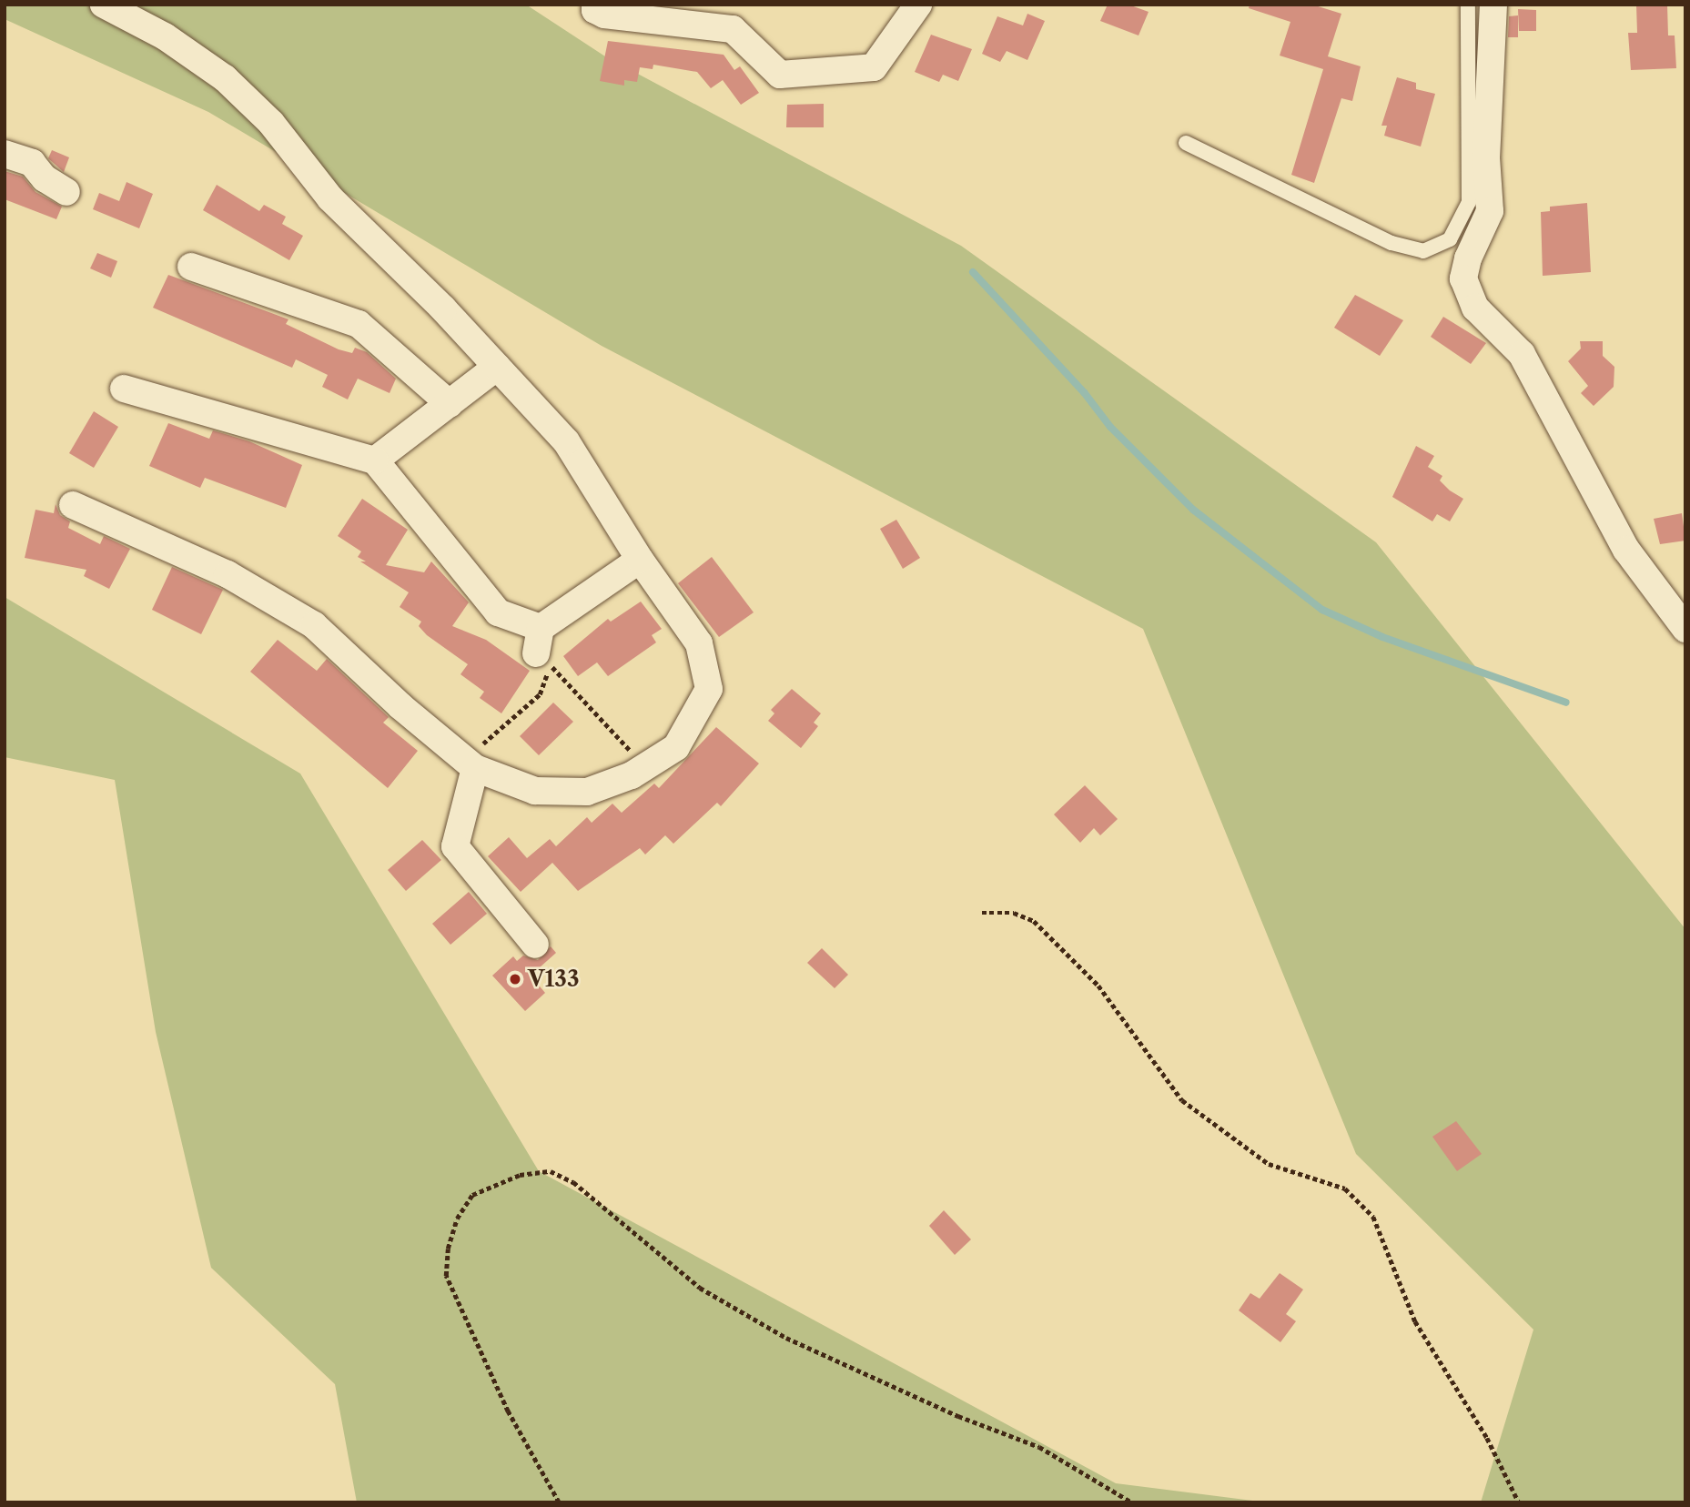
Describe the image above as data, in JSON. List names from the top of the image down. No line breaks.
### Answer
{"places":["V133"]}
